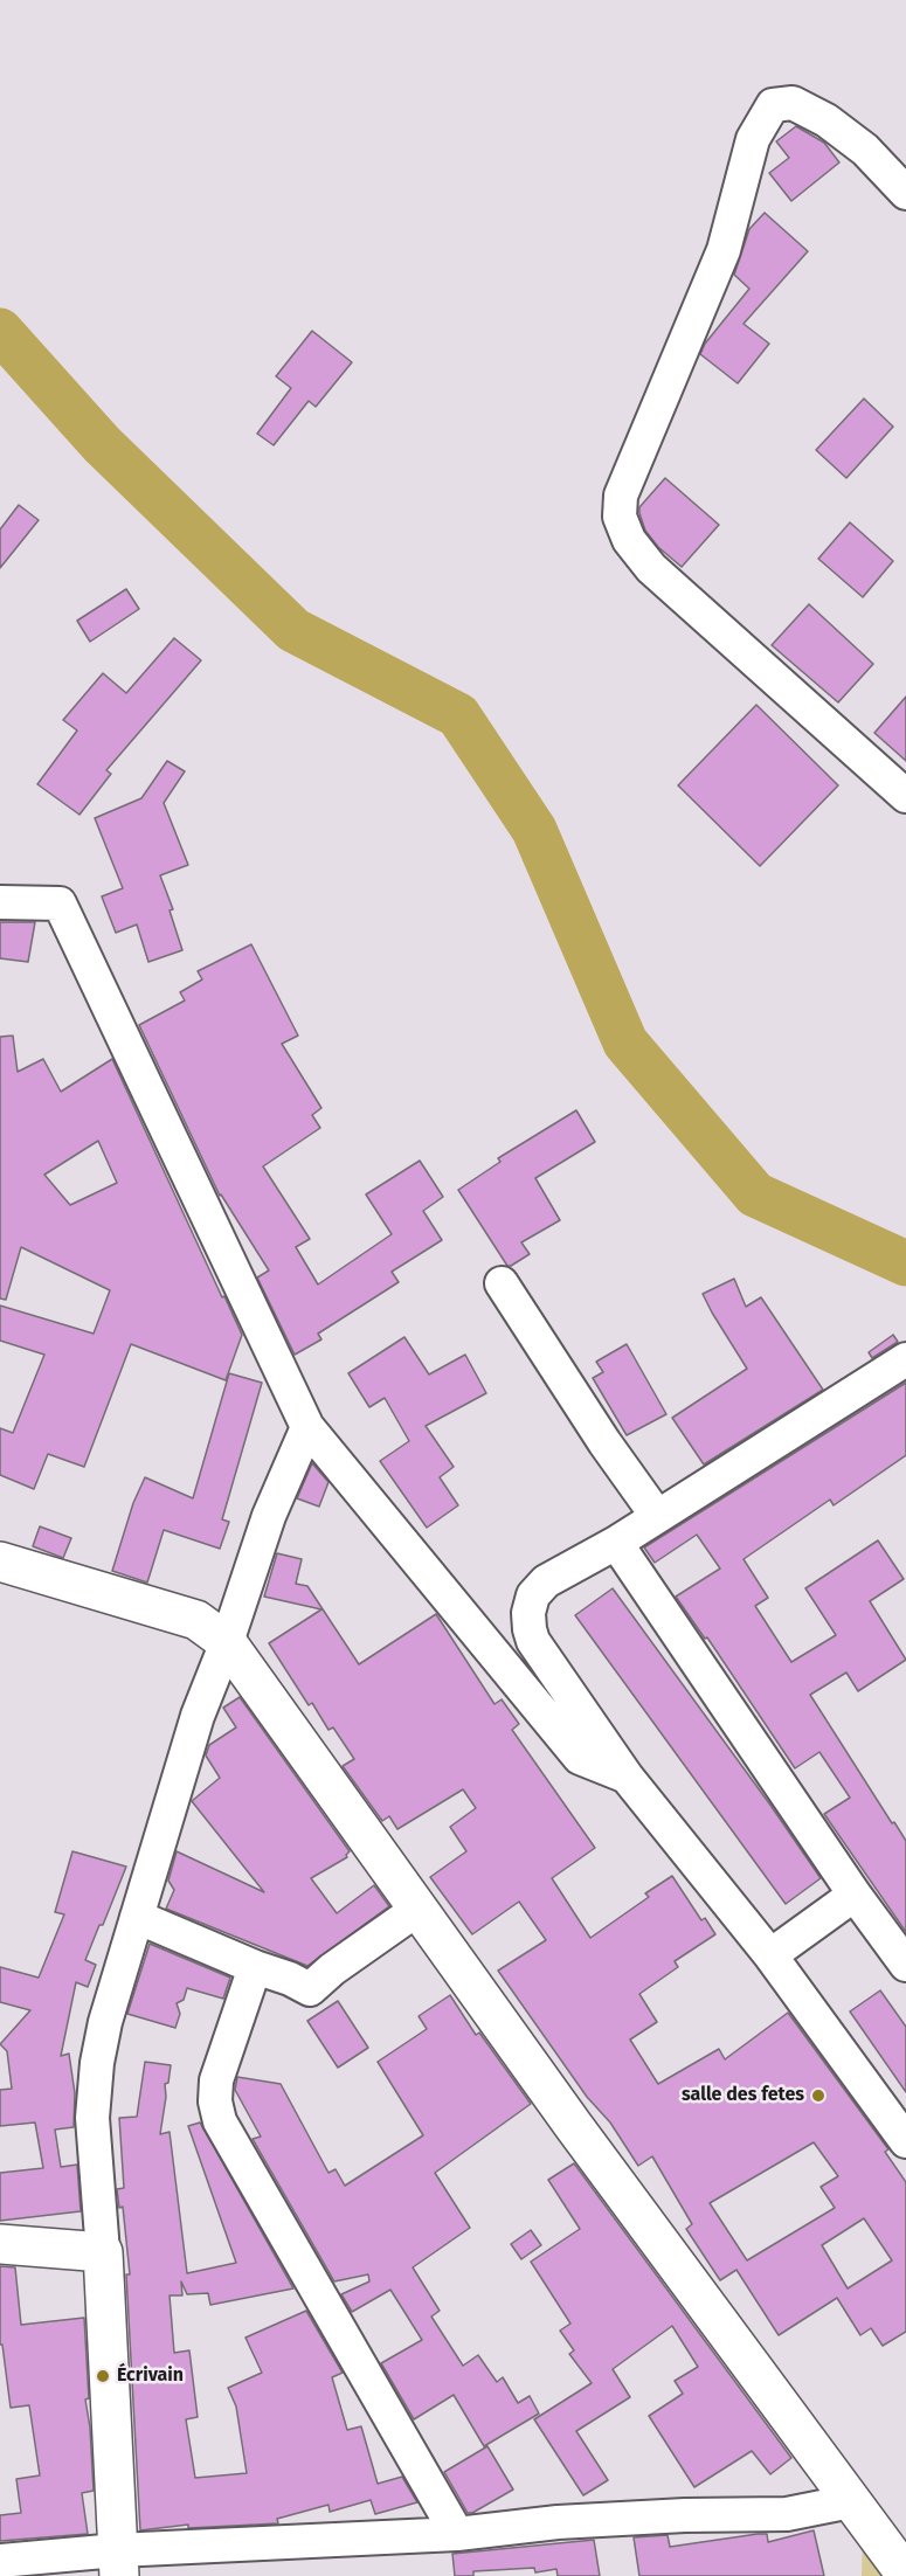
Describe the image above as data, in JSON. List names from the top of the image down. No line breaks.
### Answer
{"places":["salle des fetes","Écrivain"]}
